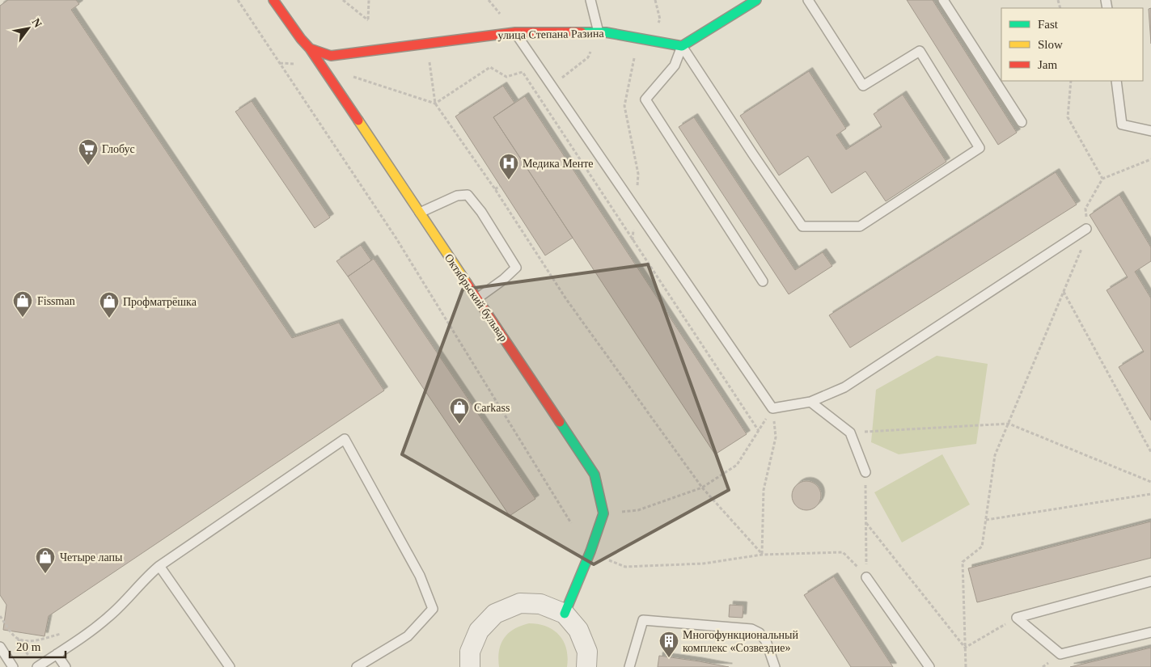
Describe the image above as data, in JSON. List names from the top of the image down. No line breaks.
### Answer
{"streets":{"street":["улица Степана Разина","Октябрьский бульвар"]},"crossings":[["улица Степана Разина","Октябрьский бульвар"]],"places":{"supermarket":["Глобус"],"hospital":["Медика Менте"],"shop":["Fissman","Профматрёшка","Carkass","Четыре лапы"],"building":["Многофункциональный комплекс «Созвездие»"]},"legend":["Fast","Slow","Jam"],"scale_bar":"20 m","north":"top right"}
